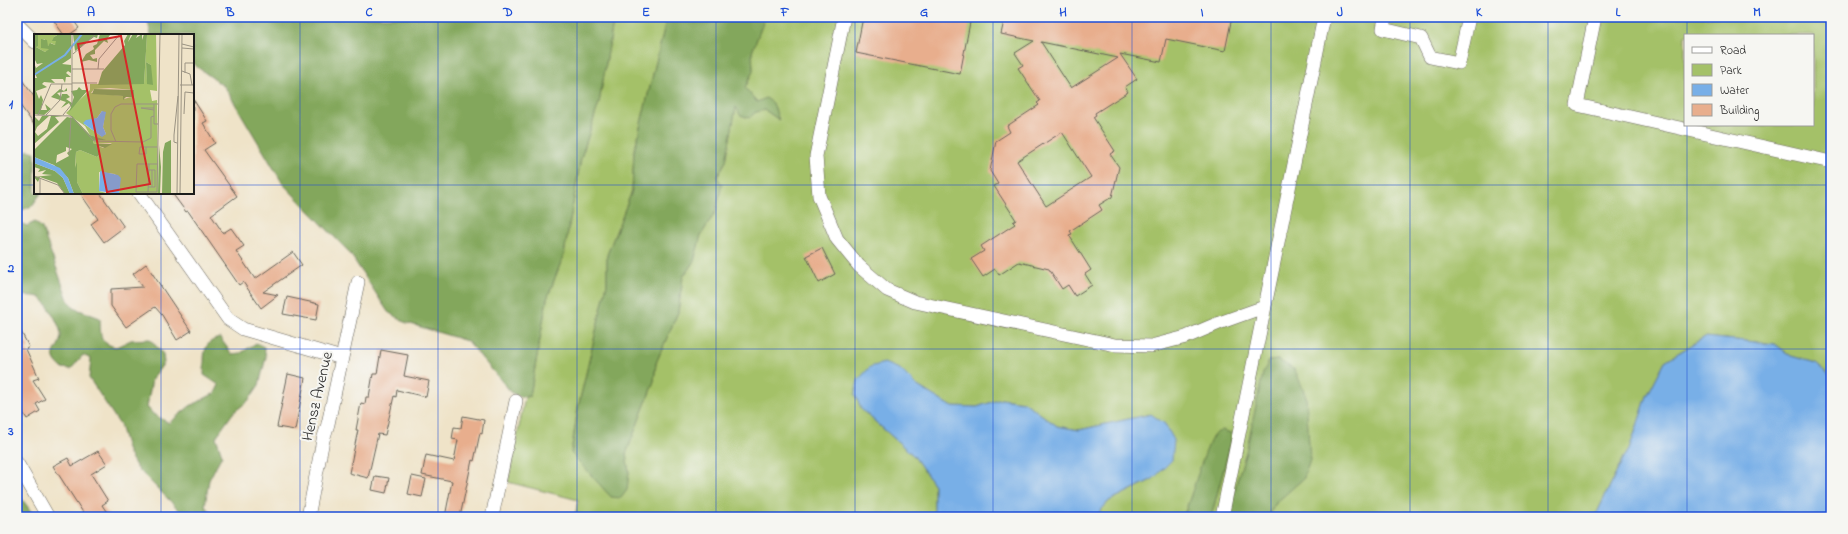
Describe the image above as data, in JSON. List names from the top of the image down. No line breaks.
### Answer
{"streets":{"street":["Hensz Avenue"]},"legend":["Road","Park","Water","Building"],"grid":{"columns":["A","B","C","D","E","F","G","H","I","J","K","L","M"],"rows":["1","2","3"]}}
